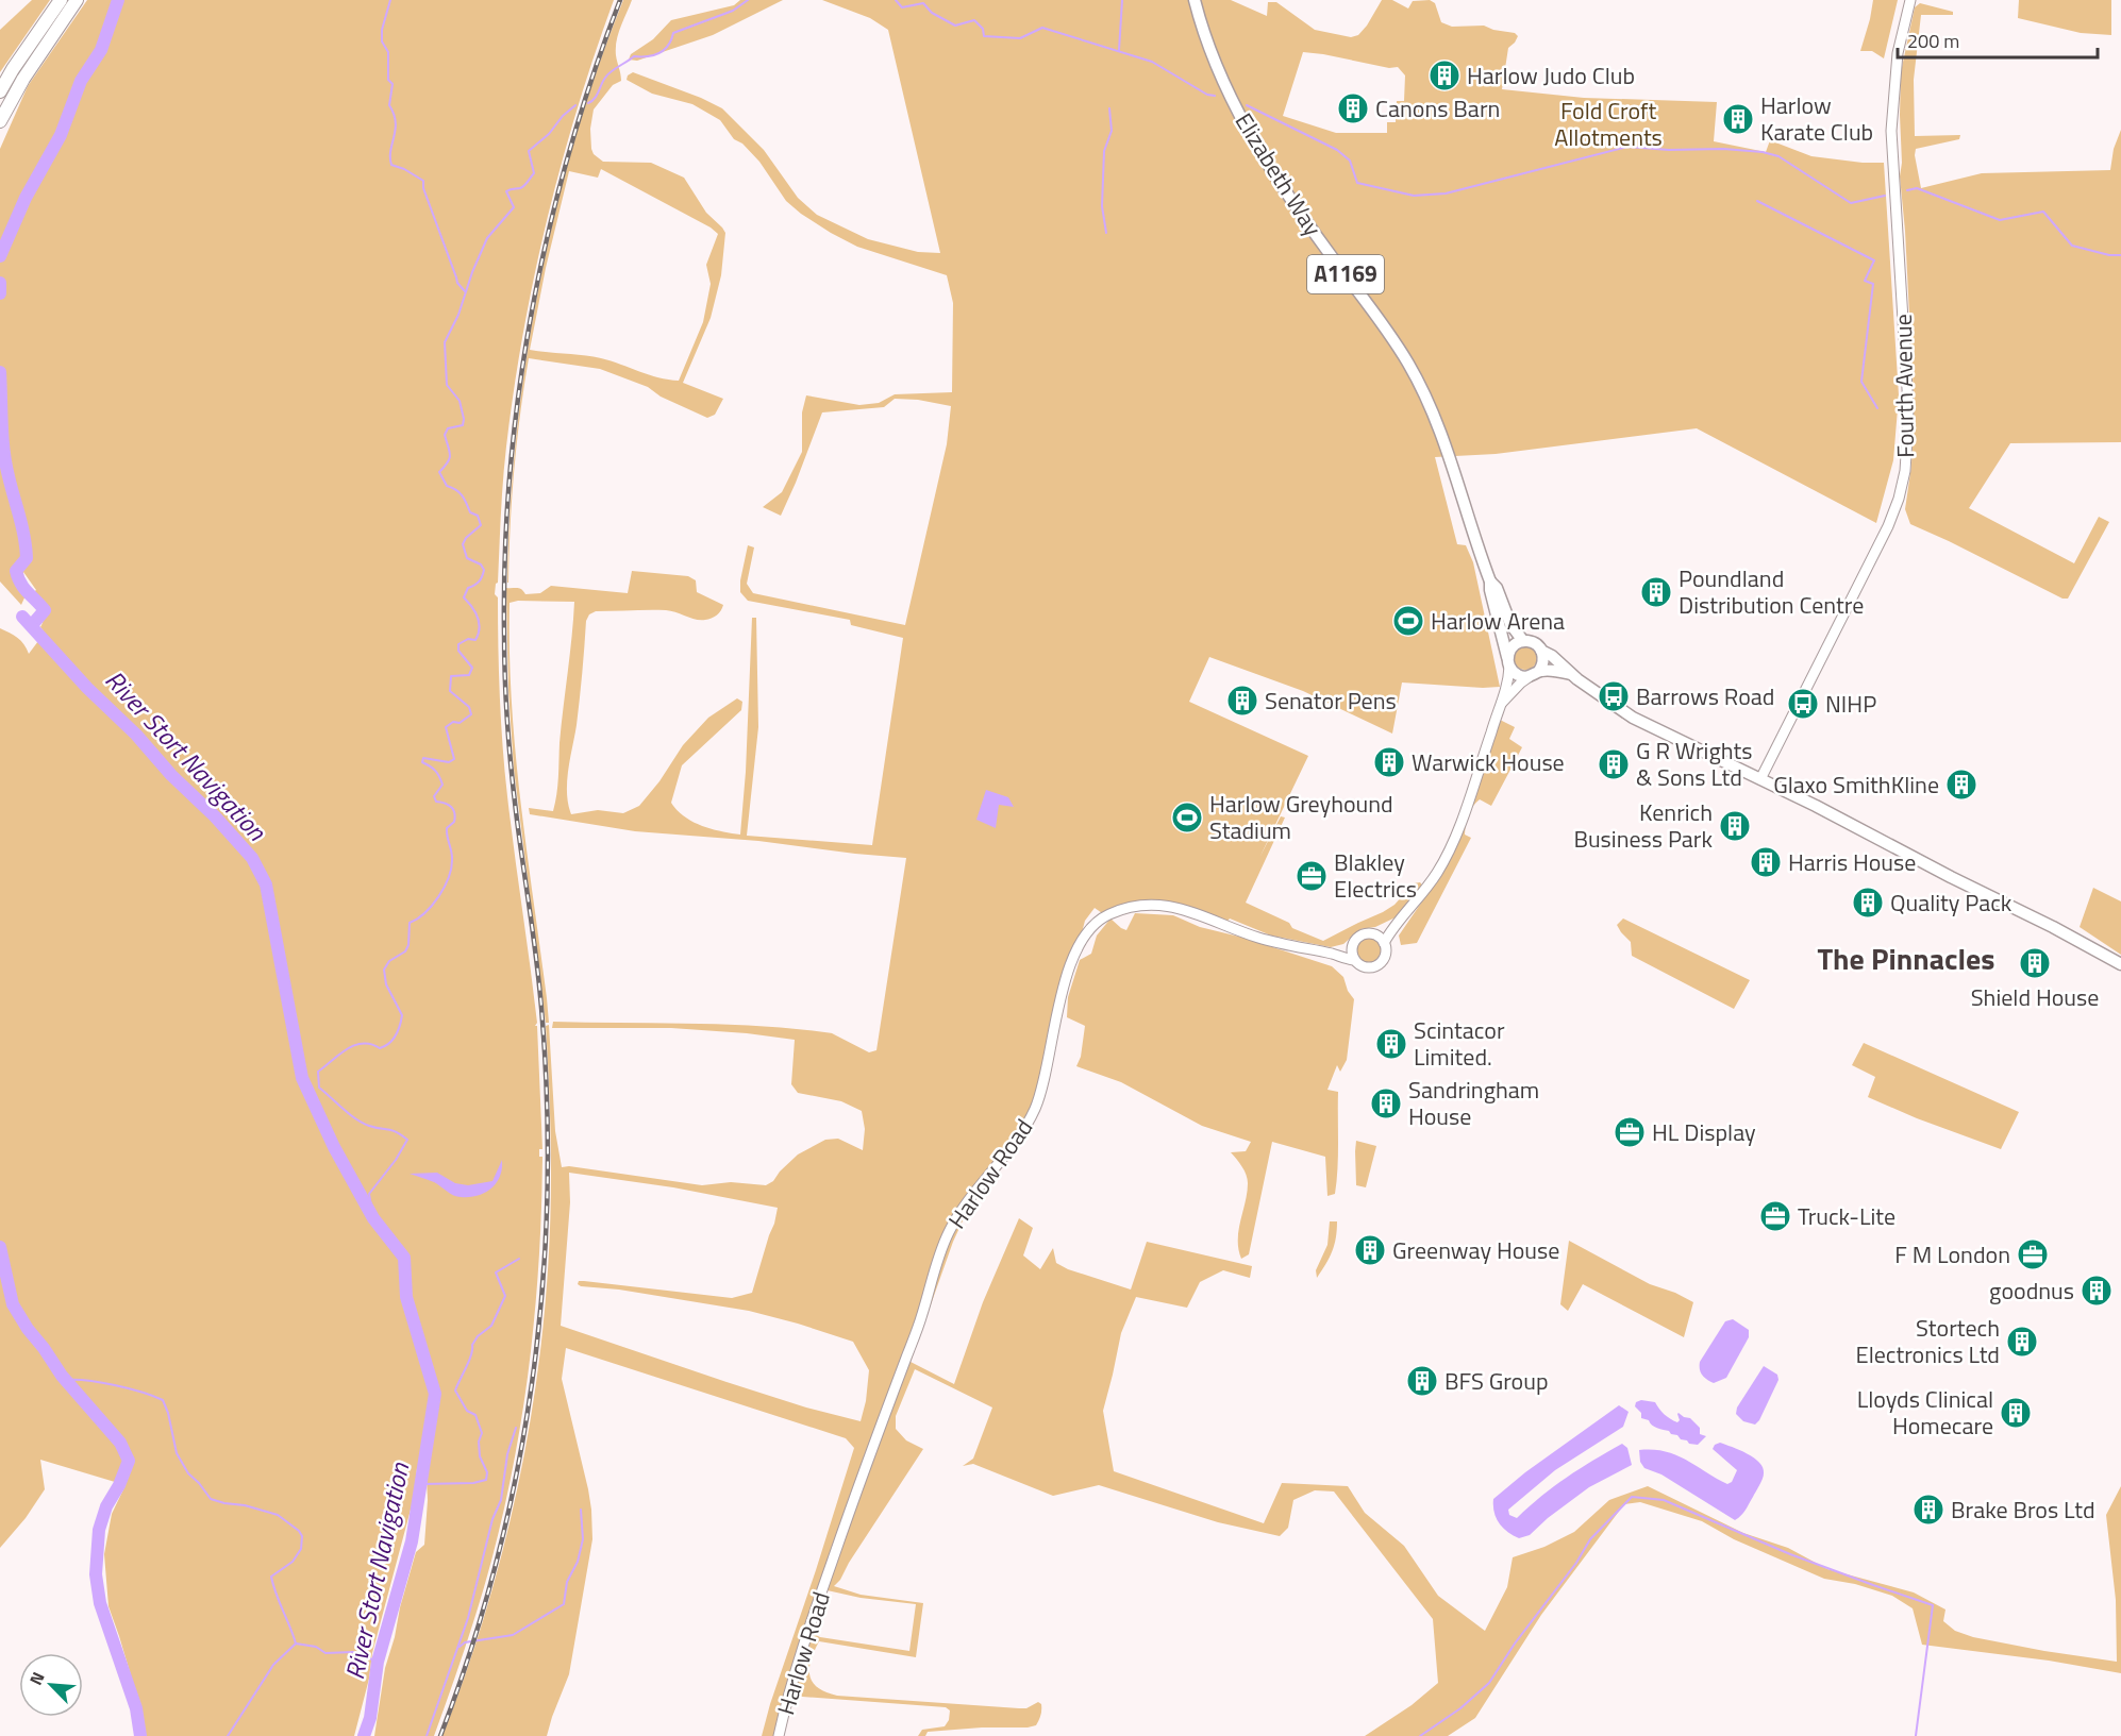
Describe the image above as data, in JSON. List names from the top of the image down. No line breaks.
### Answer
{"streets":{"main road":["Elizabeth Way","A1169"],"street":["Fourth Avenue","Harlow Road"]},"districts":["The Pinnacles"],"water":["River Stort Navigation"],"parks":["Fold Croft Allotments"],"places":{"building":["Harlow Judo Club","Canons Barn","Harlow Karate Club","Poundland Distribution Centre","Senator Pens","Warwick House","G R Wrights & Sons Ltd","Glaxo SmithKline","Kenrich Business Park","Harris House","Quality Pack","Shield House","Scintacor Limited.","Sandringham House","Greenway House","goodnus","Stortech Electronics Ltd","BFS Group","Lloyds Clinical Homecare","Brake Bros Ltd"],"sports":["Harlow Arena","Harlow Greyhound Stadium"],"bus stop":["Barrows Road","NIHP"],"office":["Blakley Electrics","HL Display","Truck-Lite","F M London"]},"scale_bar":"200 m","north":"top left"}
